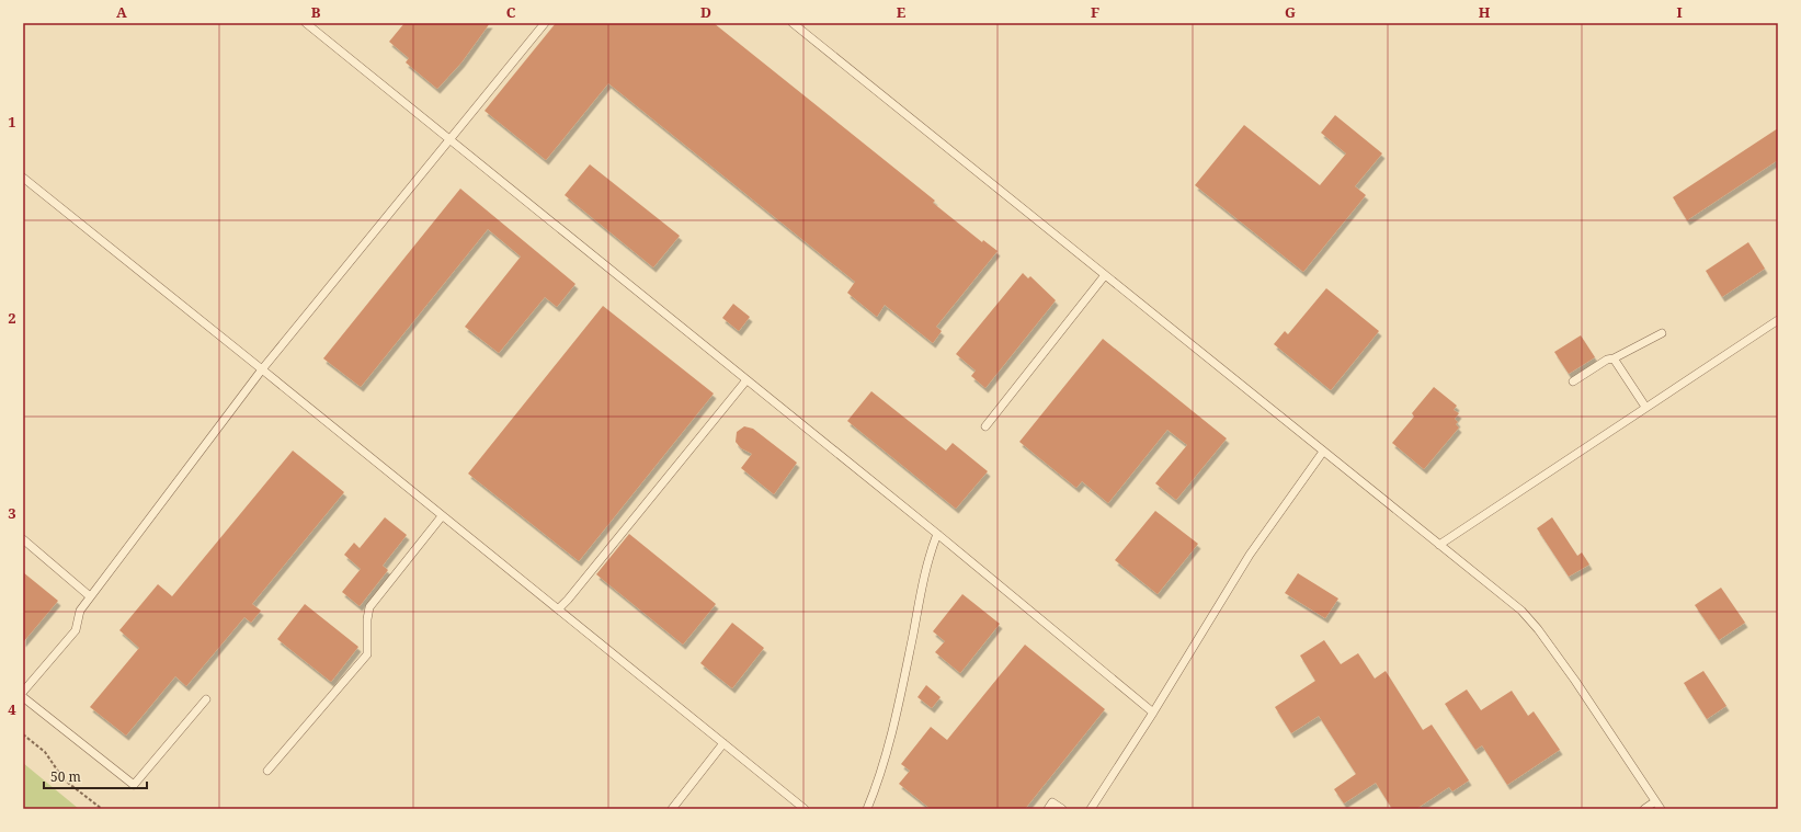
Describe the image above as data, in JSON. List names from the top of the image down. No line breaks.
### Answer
{"scale_bar":"50 m","grid":{"columns":["A","B","C","D","E","F","G","H","I"],"rows":["1","2","3","4"]}}
